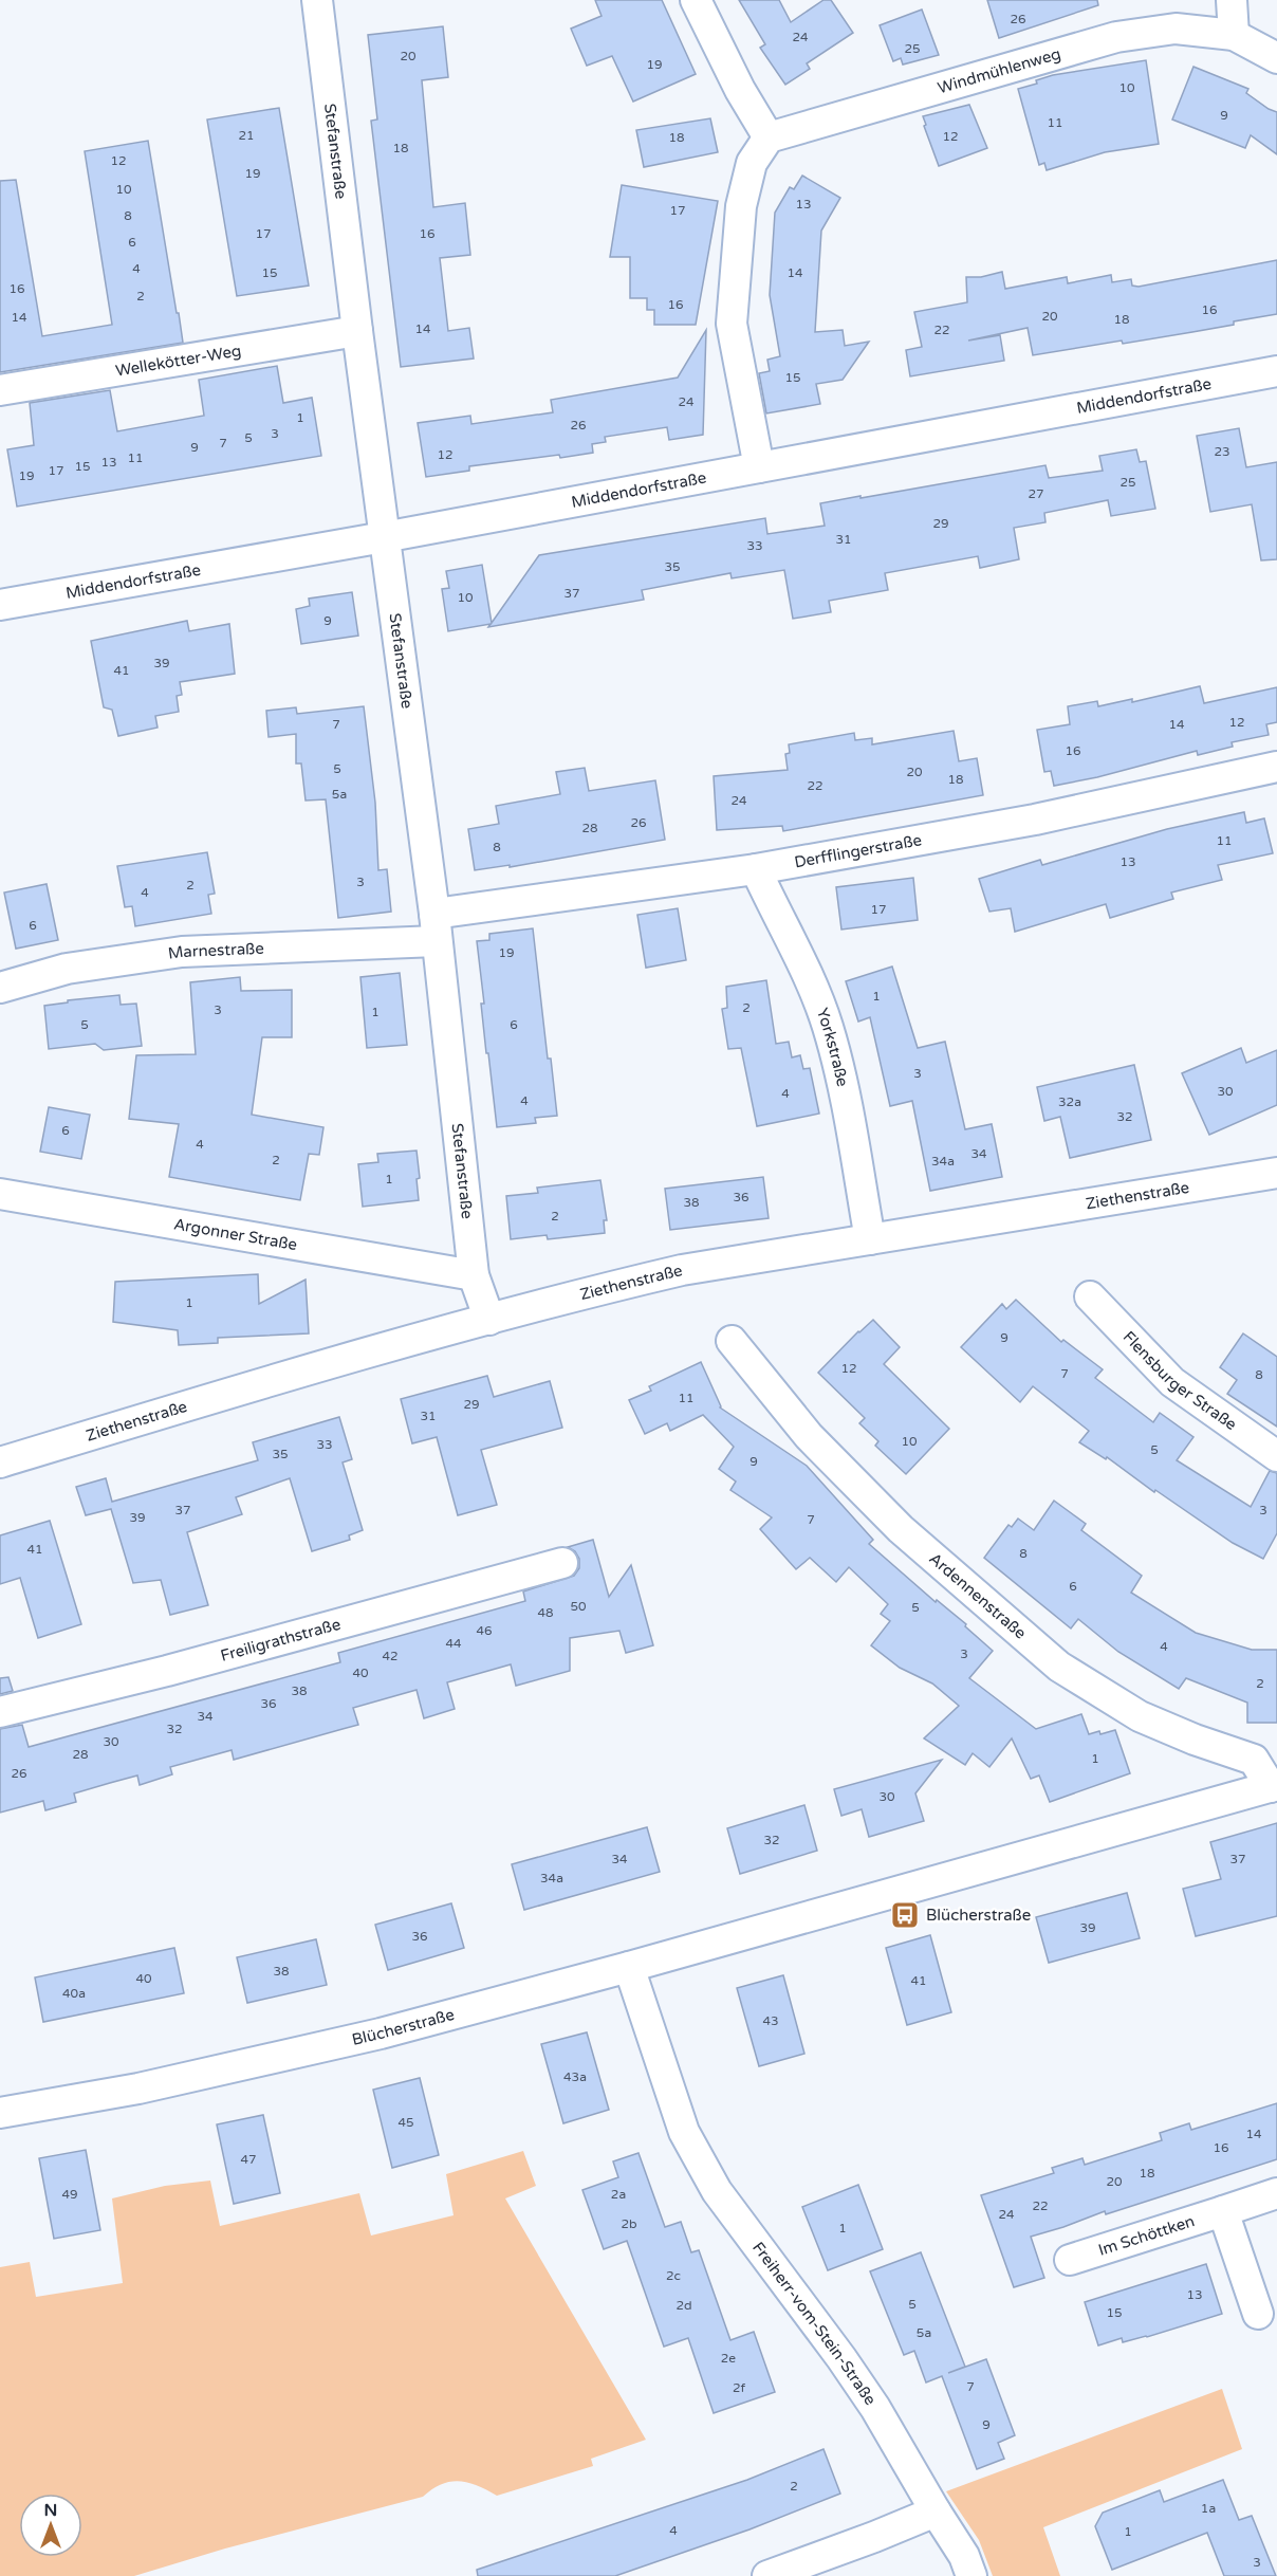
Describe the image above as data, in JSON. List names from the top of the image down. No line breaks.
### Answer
{"streets":{"street":["Windmühlenweg","Stefanstraße","Wellekötter-Weg","Middendorfstraße","Derfflingerstraße","Marnestraße","Yorkstraße","Ziethenstraße","Argonner Straße","Flensburger Straße","Ardennenstraße","Freiligrathstraße","Blücherstraße","Im Schöttken","Freiherr-vom-Stein-Straße"]},"crossings":[["Stefanstraße","Wellekötter-Weg"],["Stefanstraße","Middendorfstraße"],["Stefanstraße","Derfflingerstraße"],["Stefanstraße","Marnestraße"],["Stefanstraße","Ziethenstraße"],["Stefanstraße","Argonner Straße"],["Derfflingerstraße","Marnestraße"],["Derfflingerstraße","Yorkstraße"],["Yorkstraße","Ziethenstraße"],["Ardennenstraße","Blücherstraße"],["Blücherstraße","Freiherr-vom-Stein-Straße"]],"places":{"bus stop":["Blücherstraße"]},"house_numbers":["26","24","25","20","19","10","9","11","21","12","18","18","12","19","10","13","17","8","17","16","6","4","15","14","16","2","16","16","20","14","18","14","22","15","24","1","26","3","5","7","9","23","12","11","13","15","17","19","25","27","29","31","33","35","37","10","9","39","41","12","7","14","16","5","20","18","22","5a","24","26","28","11","8","13","3","2","4","17","6","19","1","2","3","1","5","6","3","30","4","4","32a","32","6","4","34","2","34a","1","36","38","2","1","9","12","7","8","11","29","31","10","33","5","35","9","37","3","39","7","41","8","6","50","5","48","46","44","4","3","42","40","2","38","36","34","32","30","28","1","26","30","32","34","37","34a","39","36","38","40","41","40a","43","43a","45","14","16","47","18","20","49","2a","22","24","2b","1","2c","13","5","2d","15","5a","2e","7","2f","9","2","1a","4","1","3"],"north":"top"}
